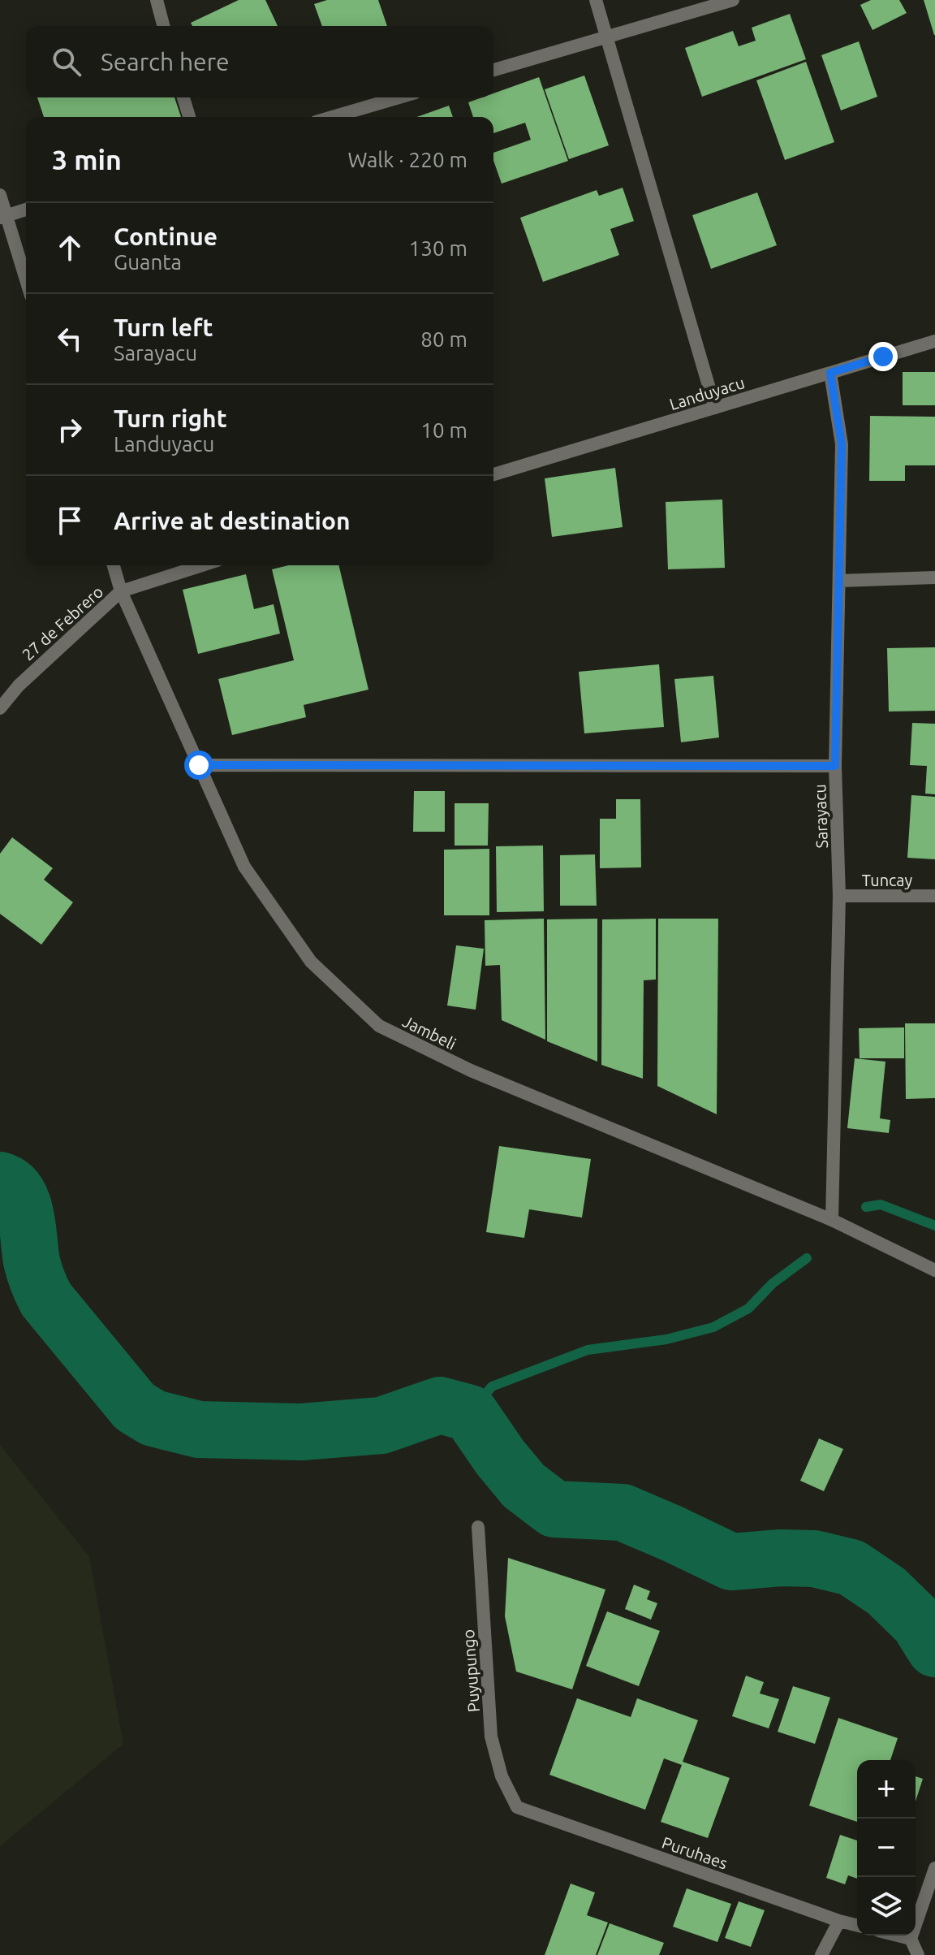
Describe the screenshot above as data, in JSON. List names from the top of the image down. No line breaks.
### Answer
{"streets":{"street":["Landuyacu","27 de Febrero","Sarayacu","Tuncay","Jambeli","Puyupungo","Puruhaes"]},"crossings":[["Landuyacu","Sarayacu"],["27 de Febrero","Jambeli"],["Sarayacu","Tuncay"],["Sarayacu","Jambeli"],["Puyupungo","Puruhaes"]],"page":{"search":"Search here","heading":["3 min","Walk · 220 m"],"list":[["Continue","Guanta","130 m"],["Turn left","Sarayacu","80 m"],["Turn right","Landuyacu","10 m"],"Arrive at destination"],"map_buttons":["+","−"]}}
